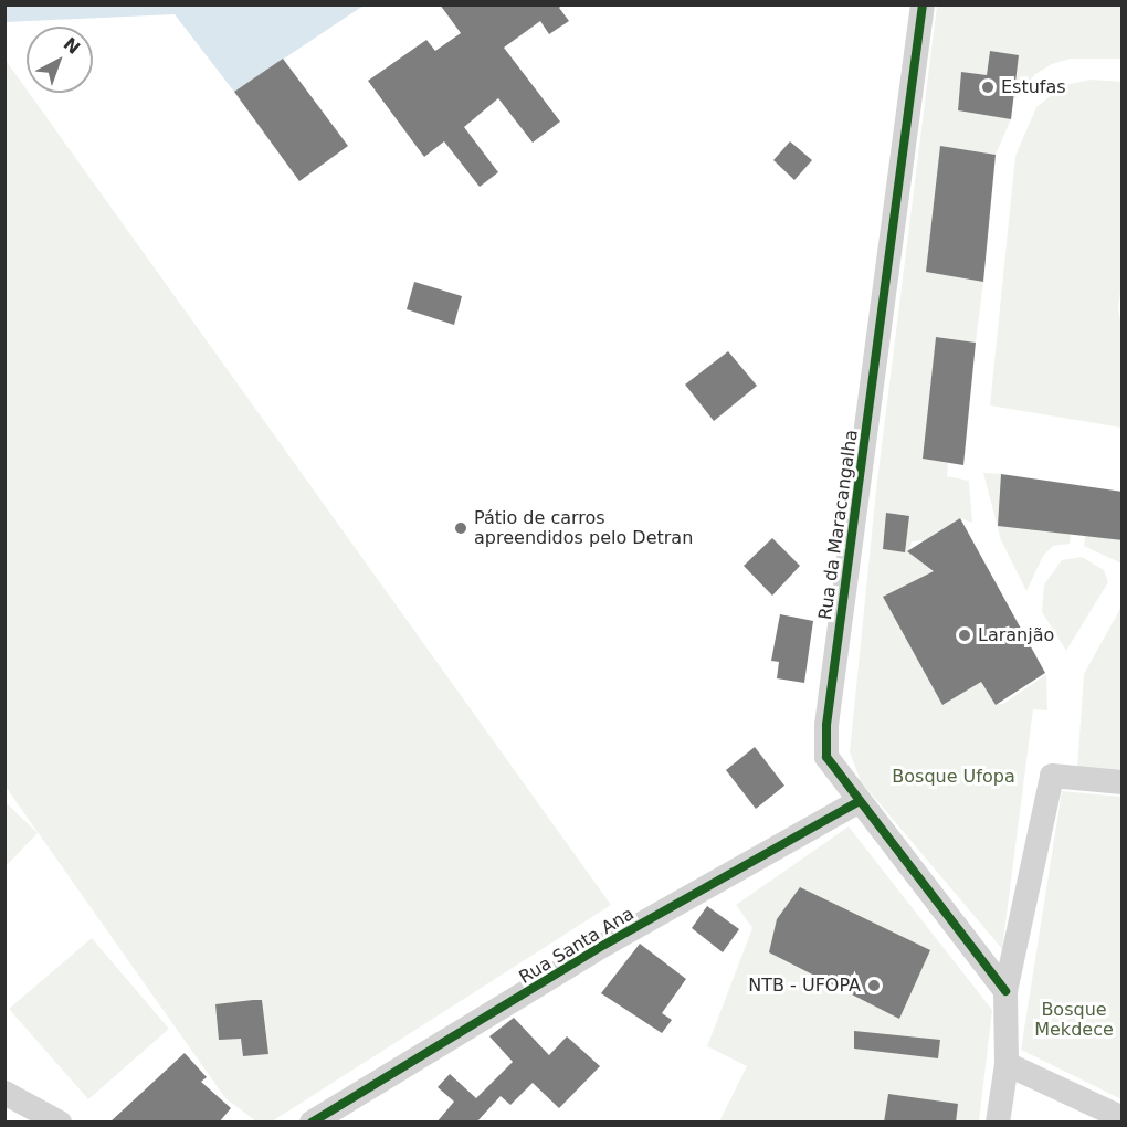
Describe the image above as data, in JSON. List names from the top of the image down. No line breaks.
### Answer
{"streets":{"street":["Rua da Maracangalha","Rua Santa Ana"]},"crossings":[["Rua da Maracangalha","Rua Santa Ana"]],"parks":["Bosque Ufopa","Bosque Mekdece"],"places":["Estufas","Pátio de carros apreendidos pelo Detran","Laranjão","NTB - UFOPA"],"north":"top right"}
